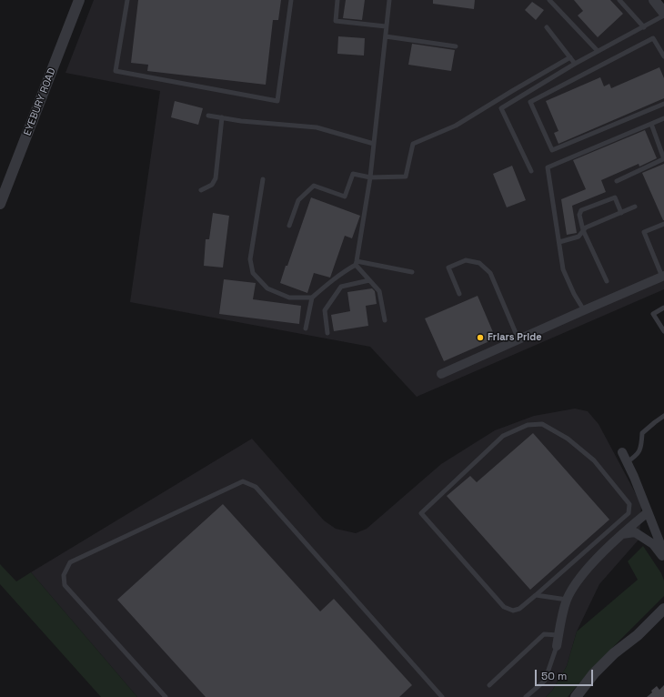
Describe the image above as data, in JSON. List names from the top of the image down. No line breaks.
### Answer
{"streets":{"street":["EYEBURY ROAD"]},"places":["Friars Pride"],"scale_bar":"50 m"}
